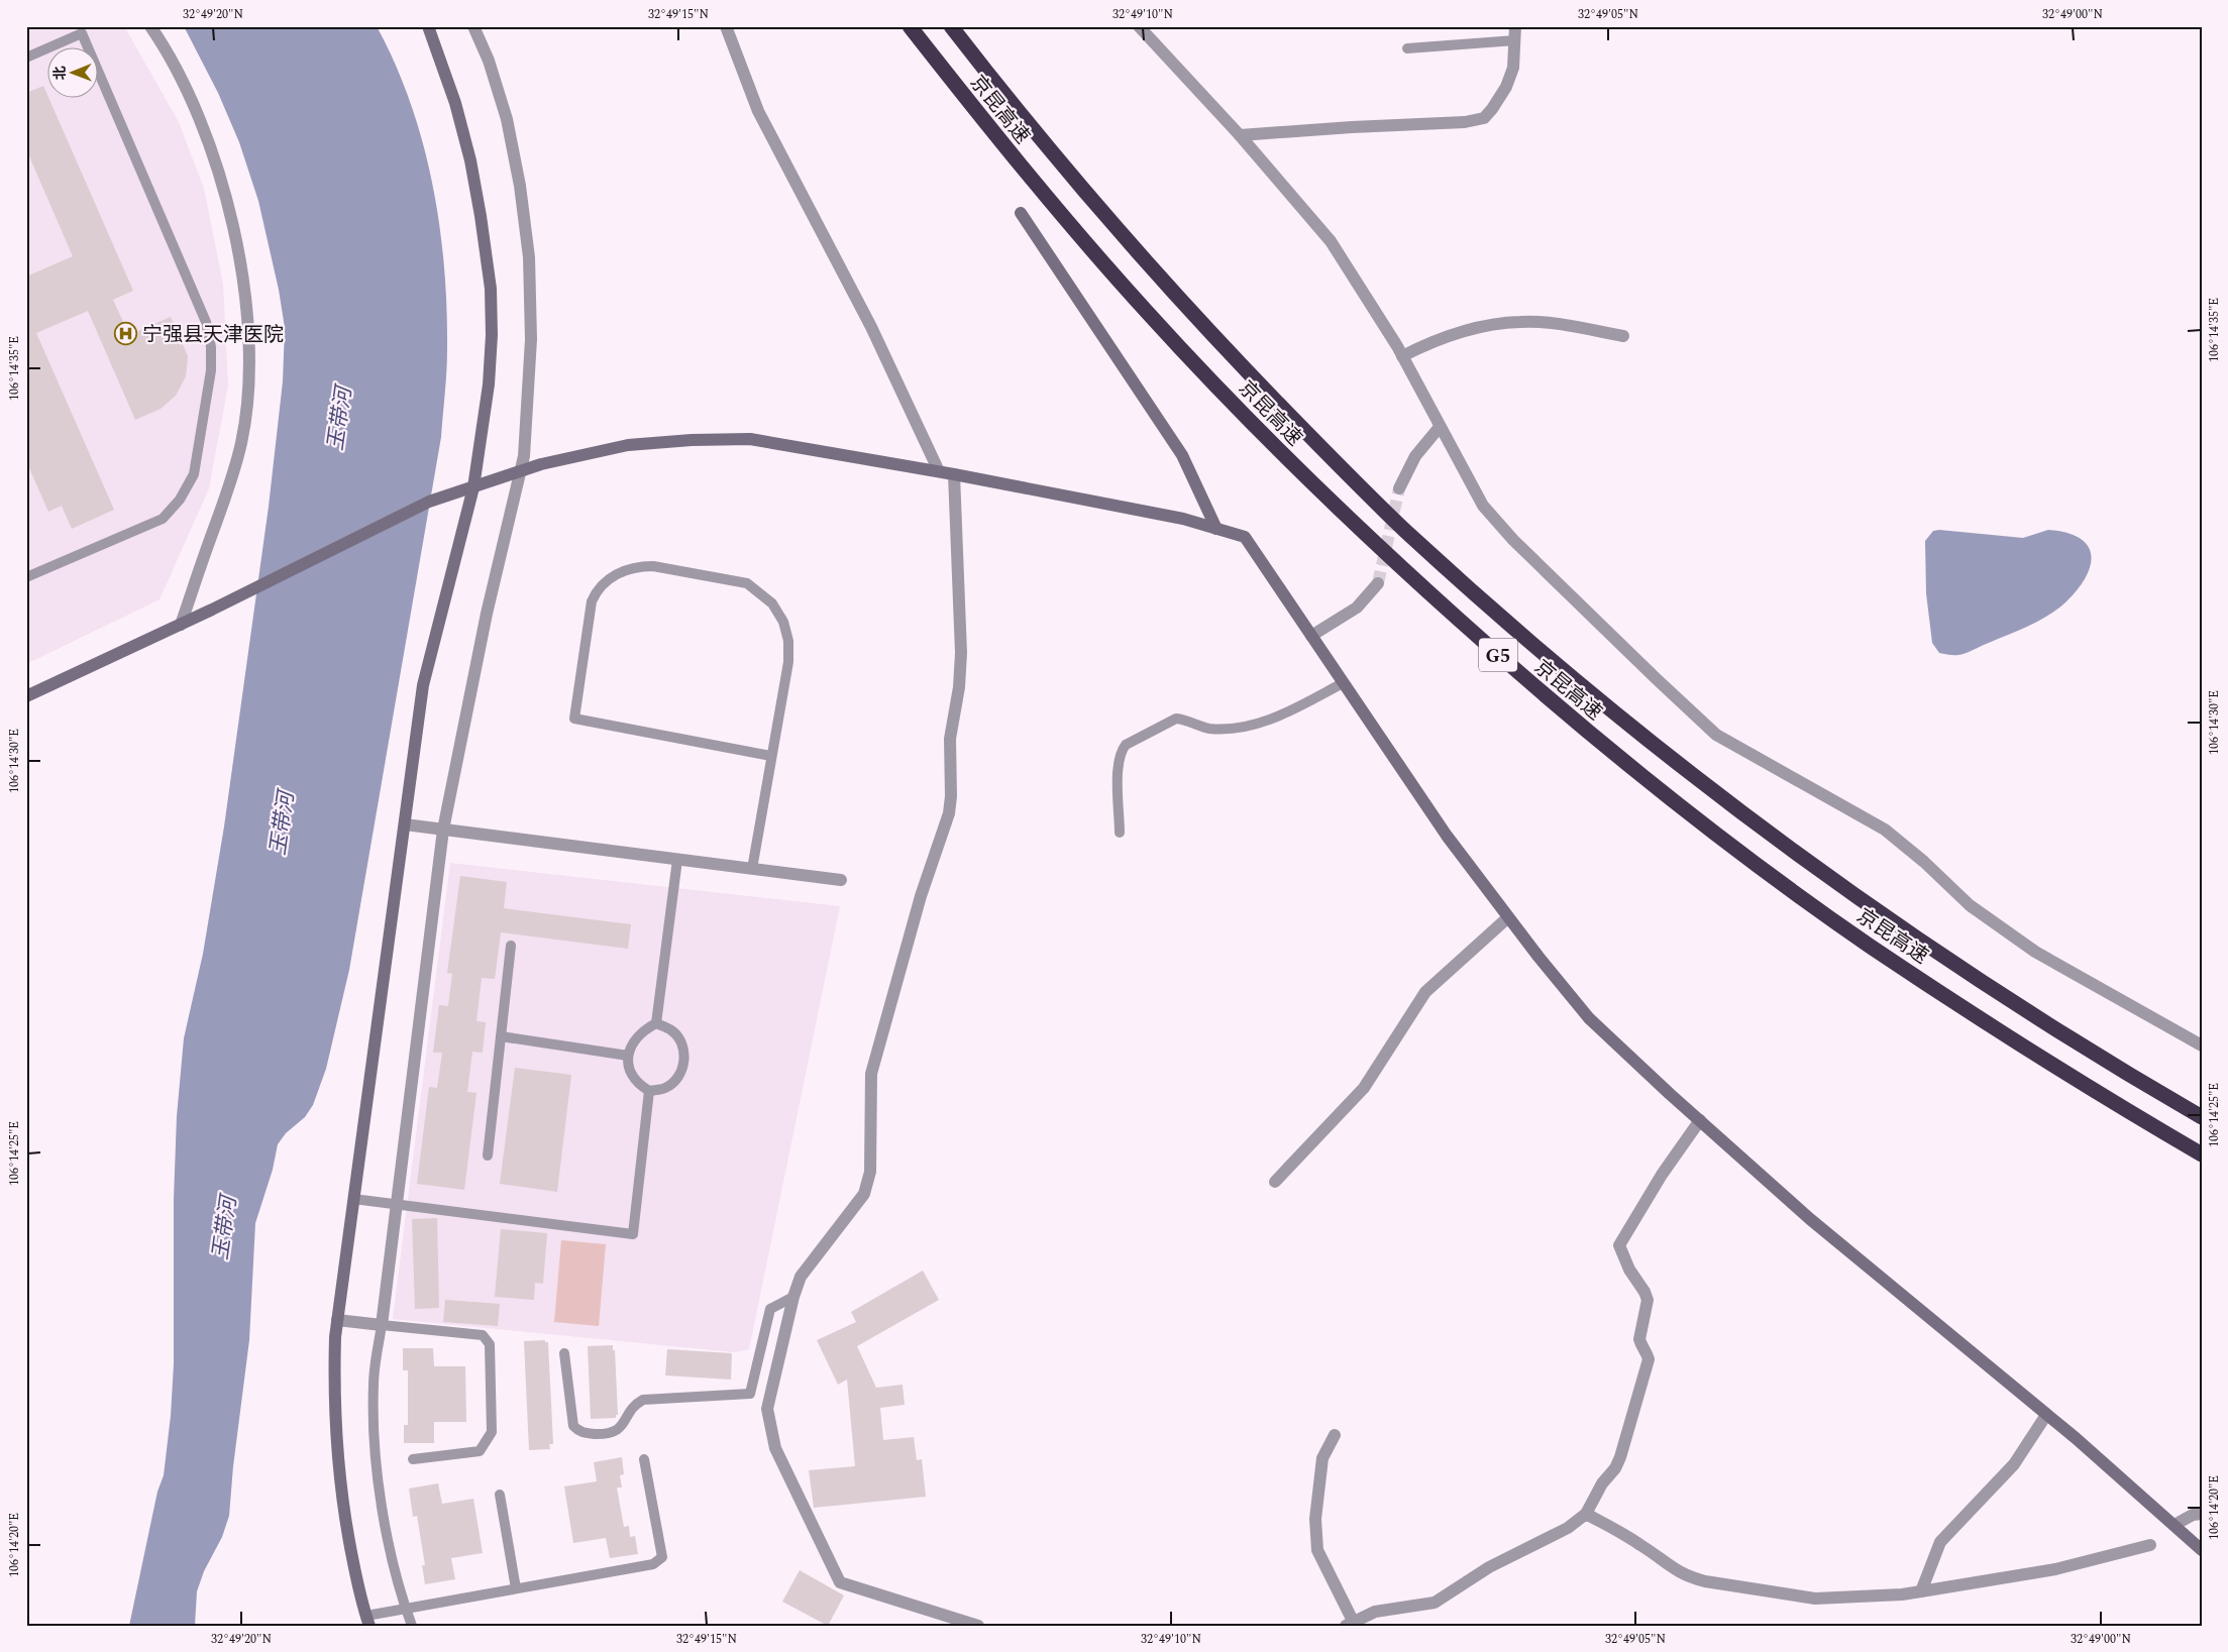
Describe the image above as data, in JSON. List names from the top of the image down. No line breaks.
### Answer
{"streets":{"highway":["京昆高速","G5"]},"water":["玉带河"],"places":{"hospital":["宁强县天津医院"]},"north":"left","coordinates":["32°49'20\"N","32°49'15\"N","32°49'10\"N","32°49'05\"N","32°49'00\"N","106°14'35\"E","106°14'30\"E","106°14'25\"E","106°14'20\"E"]}
